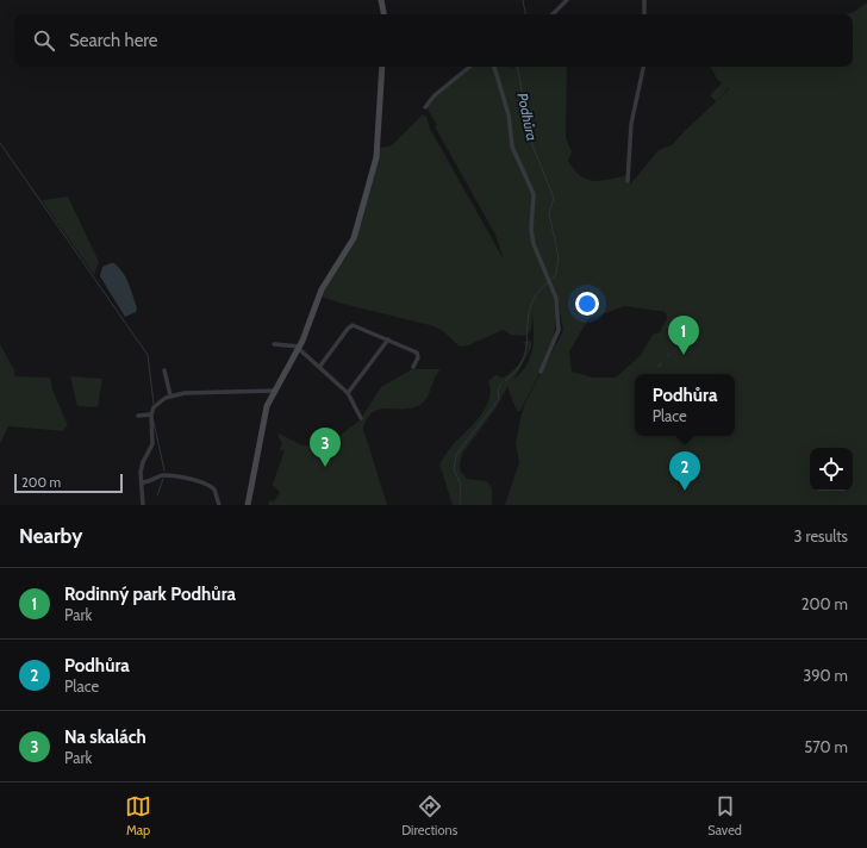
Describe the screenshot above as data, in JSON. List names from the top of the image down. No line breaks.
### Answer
{"water":["Podhůra"],"scale_bar":"200 m","page":{"search":"Search here","pins":["1","3","2"],"popup":["Podhůra","Place"],"scale":"200 m","heading":["Nearby","3 results"],"list":[{"mark":"1","name":"Rodinný park Podhůra","note":"Park","value":"200 m"},{"mark":"2","name":"Podhůra","note":"Place","value":"390 m"},{"mark":"3","name":"Na skalách","note":"Park","value":"570 m"}],"nav":["Map","Directions","Saved"]}}
